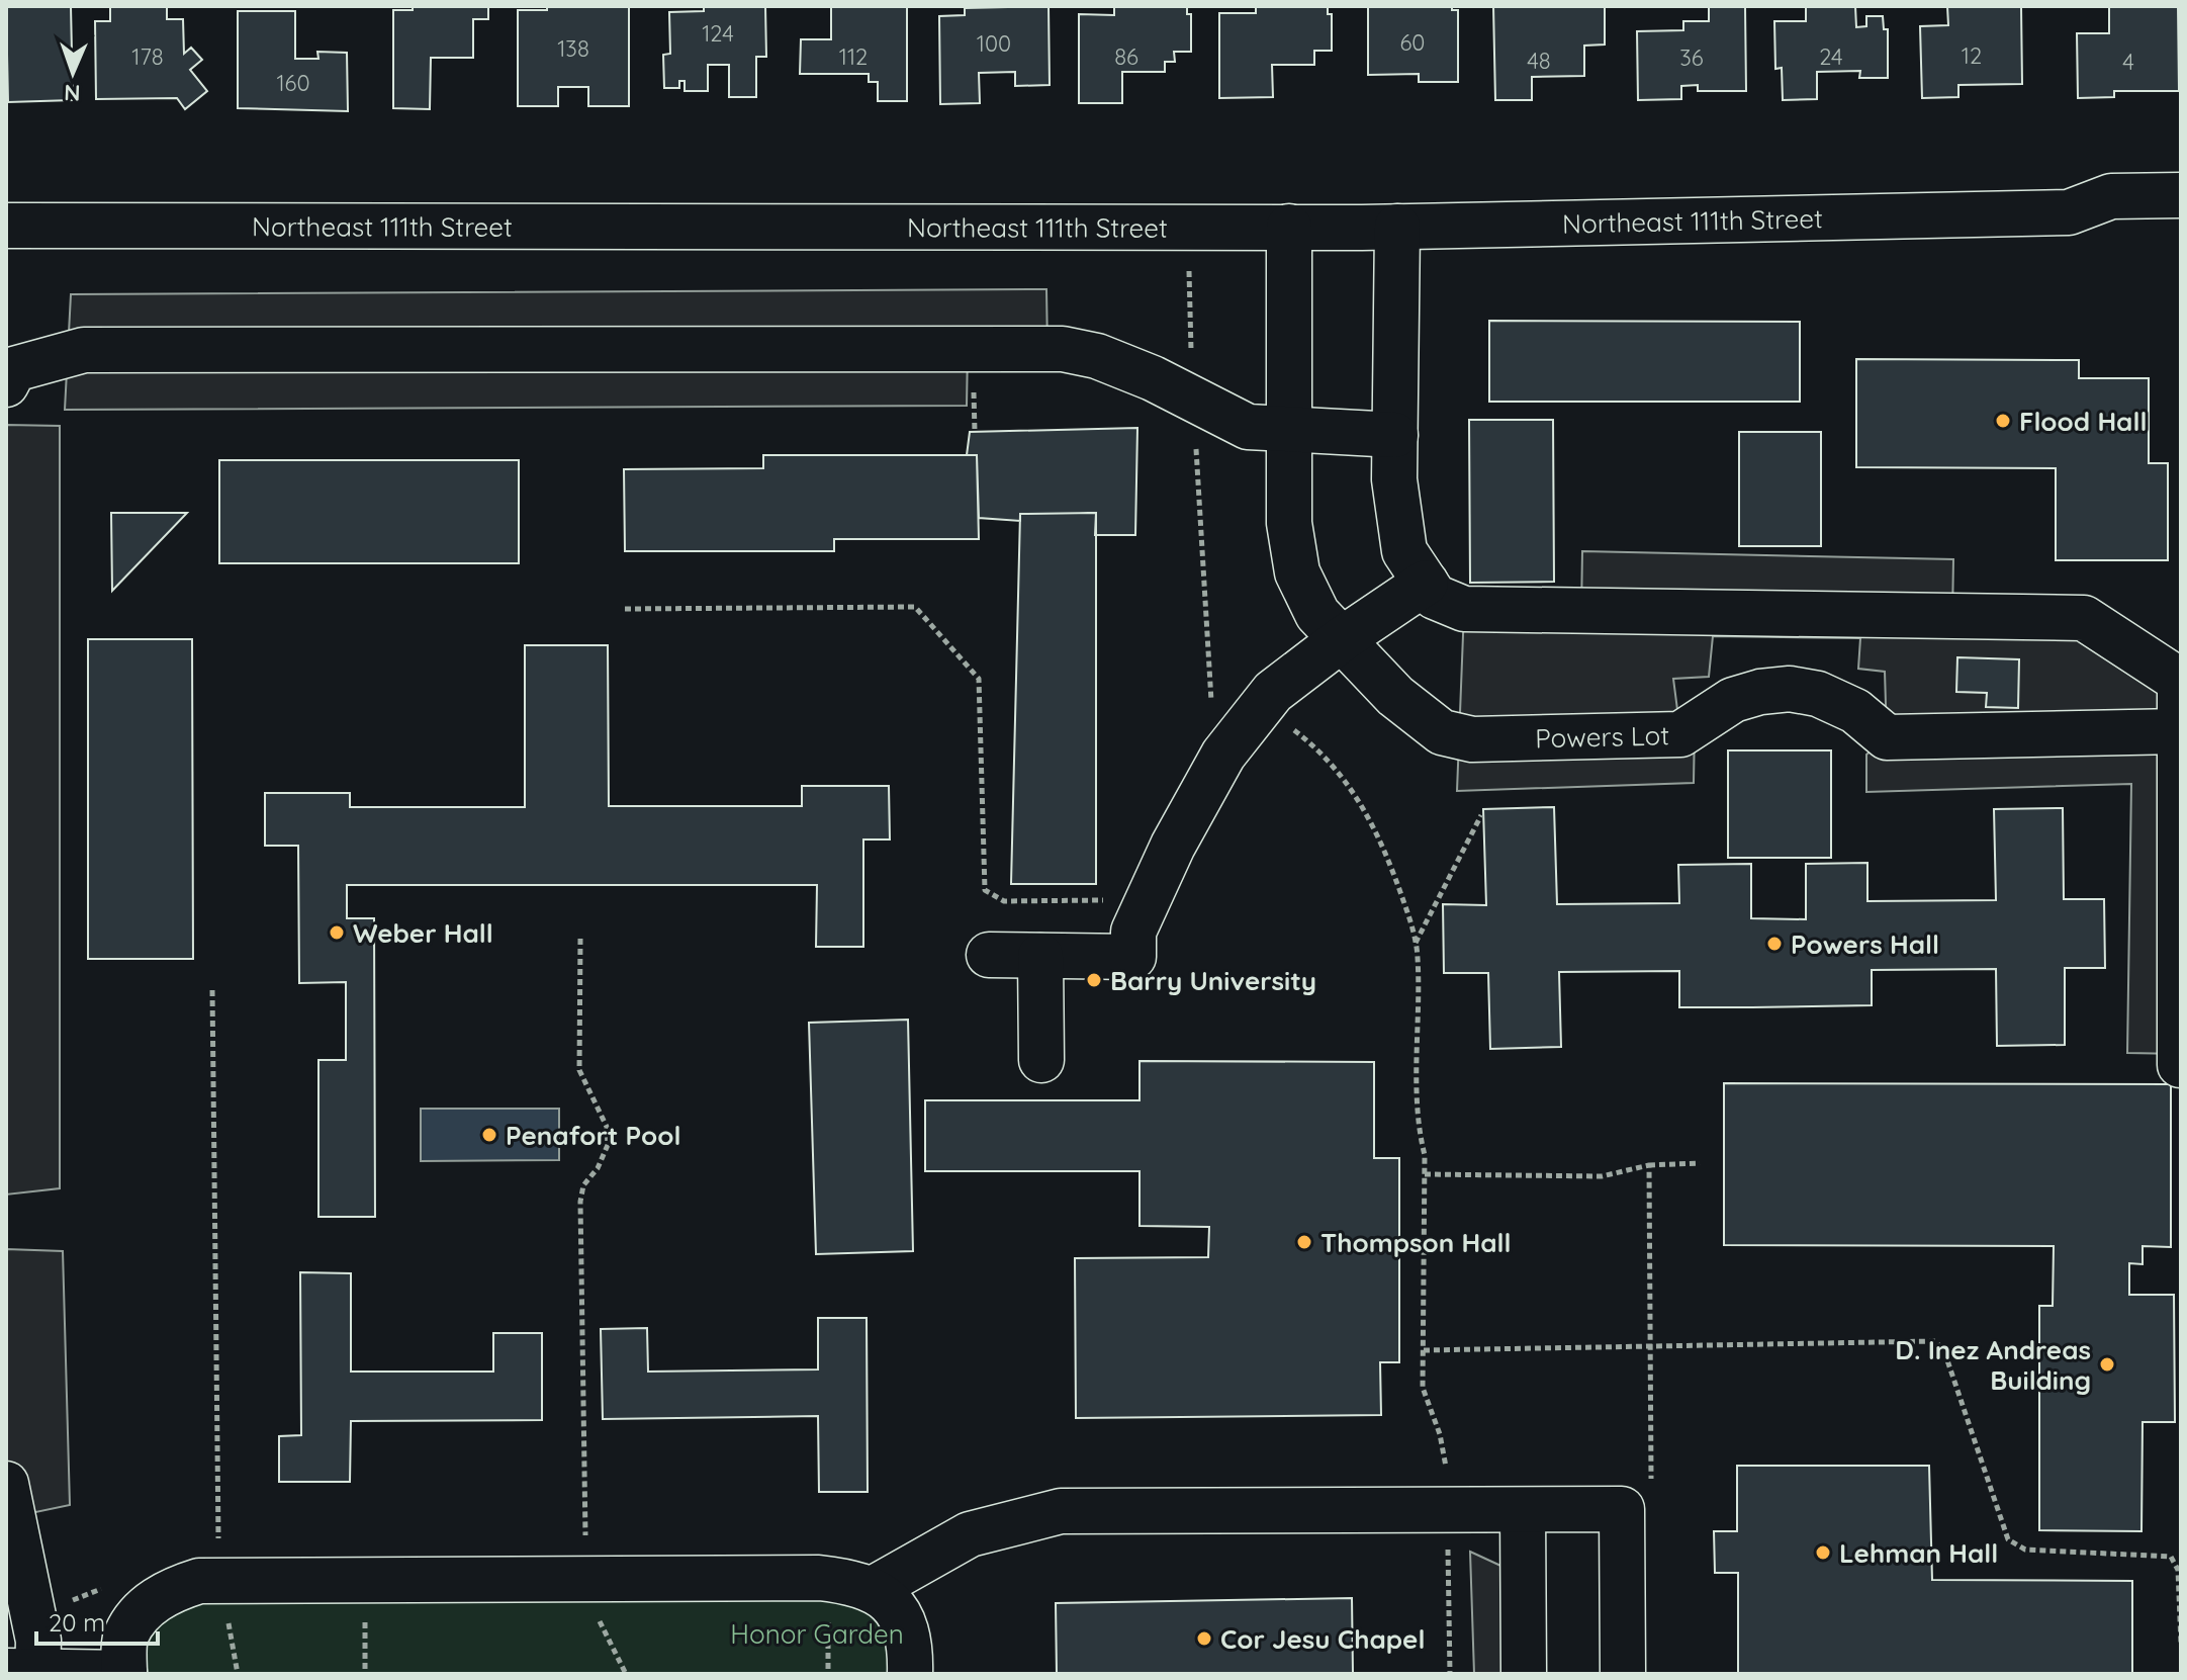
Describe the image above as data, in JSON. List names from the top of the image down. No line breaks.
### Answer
{"streets":{"street":["Northeast 111th Street","Powers Lot"]},"crossings":[["Northeast 111th Street","Powers Lot"]],"parks":["Honor Garden"],"places":["Flood Hall","Weber Hall","Powers Hall","Barry University","Penafort Pool","Thompson Hall","D. Inez Andreas Building","Lehman Hall","Cor Jesu Chapel"],"house_numbers":["124","60","100","138","12","178","112","86","24","36","48","4","160"],"scale_bar":"20 m","north":"bottom"}
